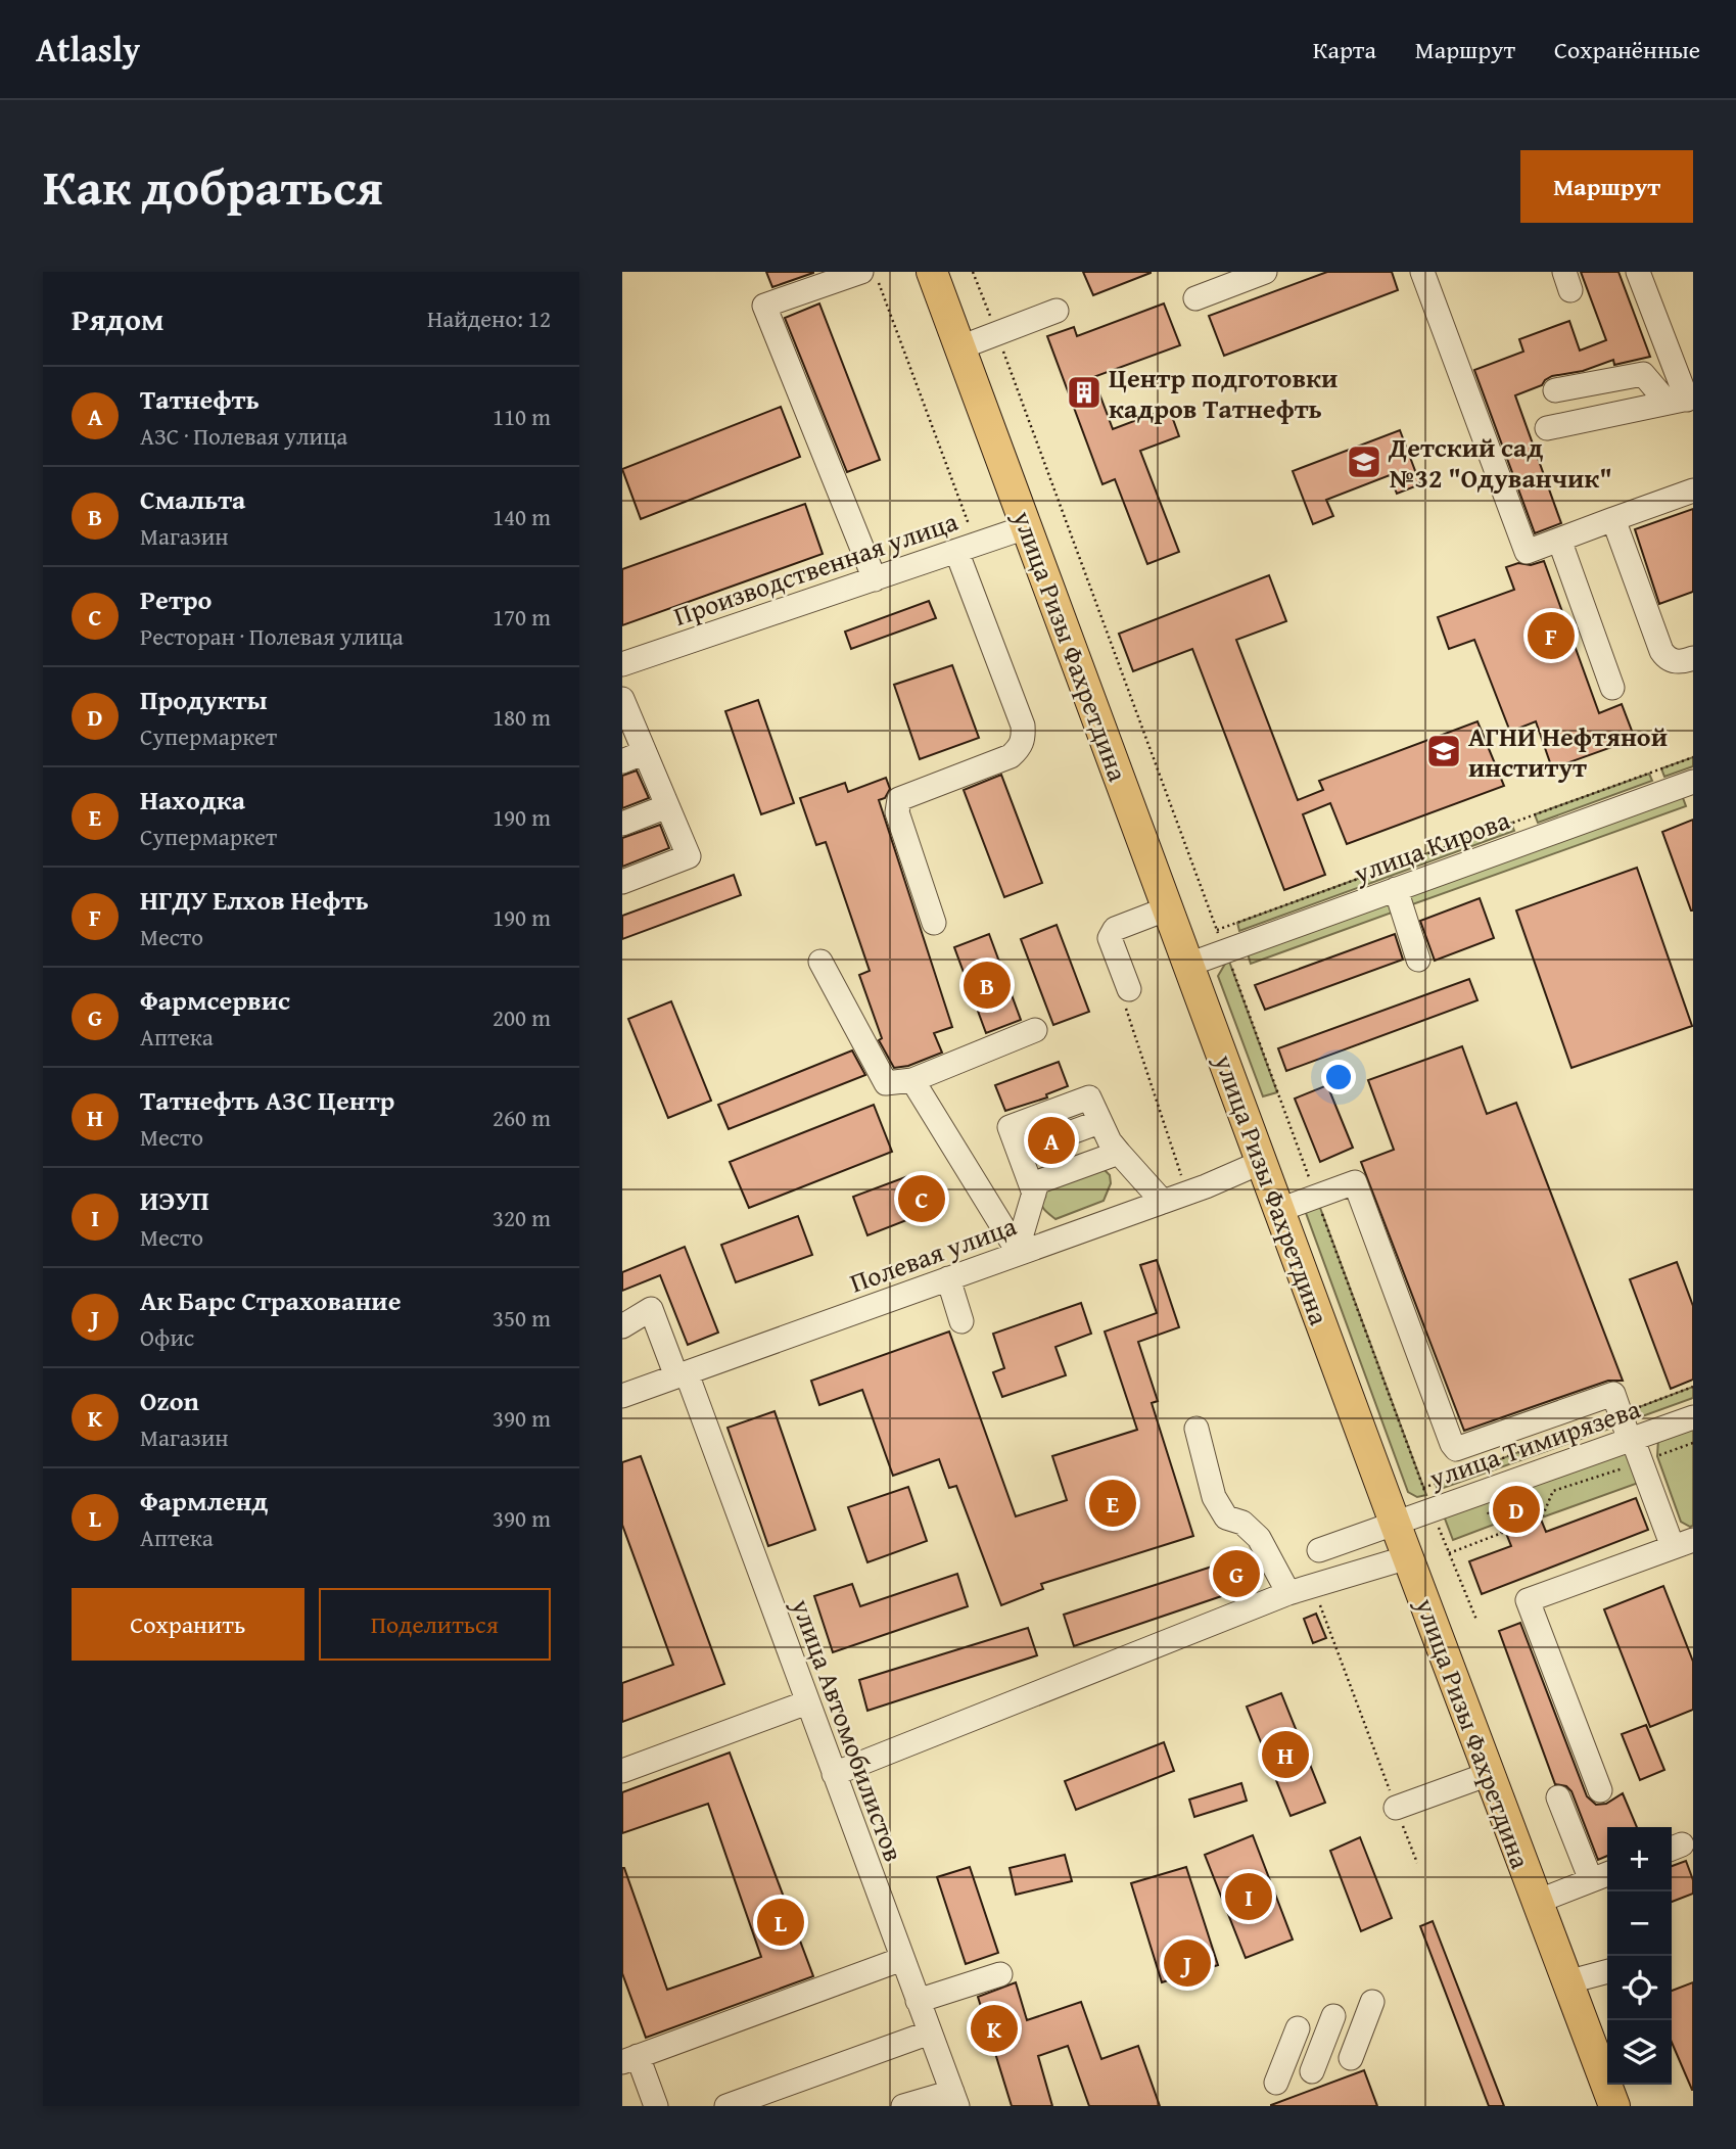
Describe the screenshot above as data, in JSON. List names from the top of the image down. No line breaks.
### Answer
{"streets":{"main road":["улица Ризы Фахретдина"],"street":["Производственная улица","улица Кирова","Полевая улица","улица Тимирязева","улица Автомобилистов"]},"crossings":[["Производственная улица","улица Ризы Фахретдина"],["улица Ризы Фахретдина","улица Кирова"],["улица Ризы Фахретдина","Полевая улица"],["улица Ризы Фахретдина","улица Тимирязева"],["Полевая улица","улица Автомобилистов"]],"places":{"building":["Центр подготовки кадров Татнефть"],"school or university":["Детский сад №32 \"Одуванчик\"","АГНИ Нефтяной институт"]},"page":{"header":"Atlasly","nav":["Карта","Маршрут","Сохранённые"],"title":"Как добраться","buttons":["Маршрут",["Сохранить","Поделиться"]],"heading":["Рядом","Найдено: 12"],"list":[{"mark":"A","name":"Татнефть","note":"АЗС · Полевая улица","value":"110 m"},{"mark":"B","name":"Смальта","note":"Магазин","value":"140 m"},{"mark":"C","name":"Ретро","note":"Ресторан · Полевая улица","value":"170 m"},{"mark":"D","name":"Продукты","note":"Супермаркет","value":"180 m"},{"mark":"E","name":"Находка","note":"Супермаркет","value":"190 m"},{"mark":"F","name":"НГДУ Елхов Нефть","note":"Место","value":"190 m"},{"mark":"G","name":"Фармсервис","note":"Аптека","value":"200 m"},{"mark":"H","name":"Татнефть АЗС Центр","note":"Место","value":"260 m"},{"mark":"I","name":"ИЭУП","note":"Место","value":"320 m"},{"mark":"J","name":"Ак Барс Страхование","note":"Офис","value":"350 m"},{"mark":"K","name":"Ozon","note":"Магазин","value":"390 m"},{"mark":"L","name":"Фармленд","note":"Аптека","value":"390 m"}],"pins":["F","B","A","C","E","D","G","H","I","L","J","K"],"map_buttons":["+","−"]}}
